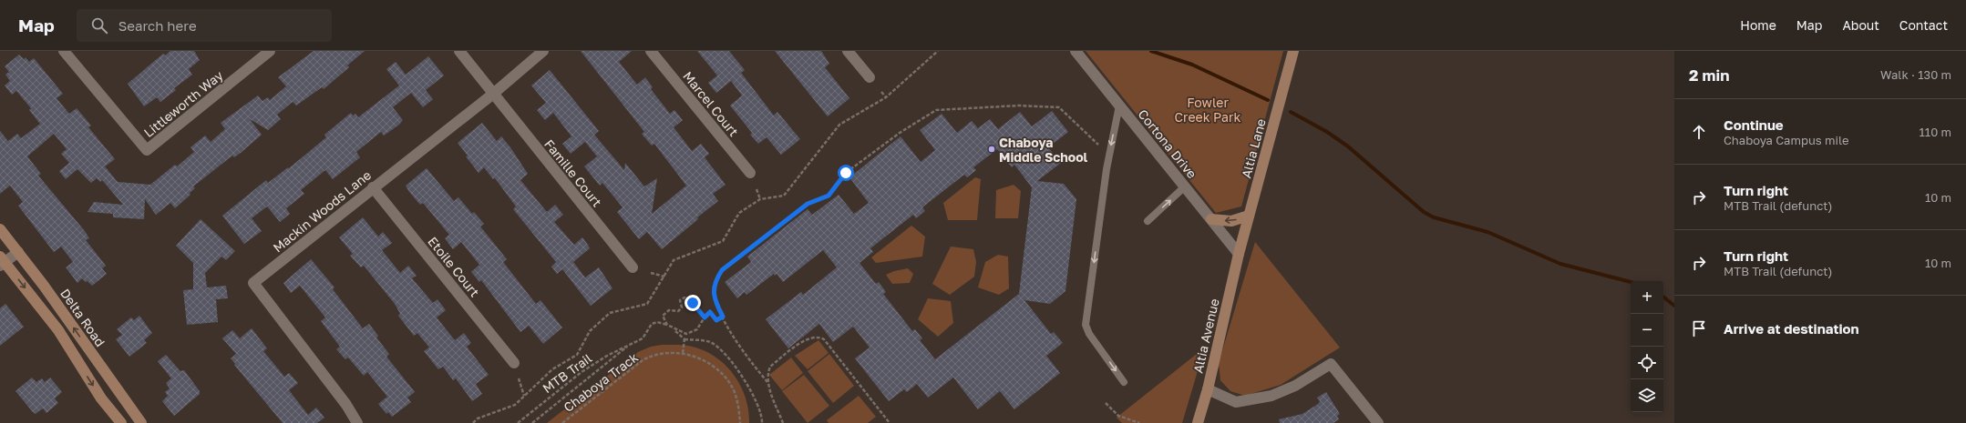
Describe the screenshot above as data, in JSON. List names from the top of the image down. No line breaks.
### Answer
{"streets":{"street":["Littleworth Way","Marcel Court","Cortona Drive","Altia Lane","Famille Court","Mackin Woods Lane","Etoile Court","Delta Road","Altia Avenue"],"path":["MTB Trail","Chaboya Track"]},"crossings":[["Cortona Drive","Altia Lane"],["Cortona Drive","Altia Avenue"],["Altia Lane","Altia Avenue"],["Famille Court","Mackin Woods Lane"],["Mackin Woods Lane","Etoile Court"]],"parks":["Fowler Creek Park"],"places":["Chaboya Middle School"],"page":{"header":"Map","search":"Search here","nav":["Home","Map","About","Contact"],"heading":["2 min","Walk · 130 m"],"list":[["Continue","Chaboya Campus mile","110 m"],["Turn right","MTB Trail (defunct)","10 m"],["Turn right","MTB Trail (defunct)","10 m"],"Arrive at destination"],"map_buttons":["+","−"]}}
